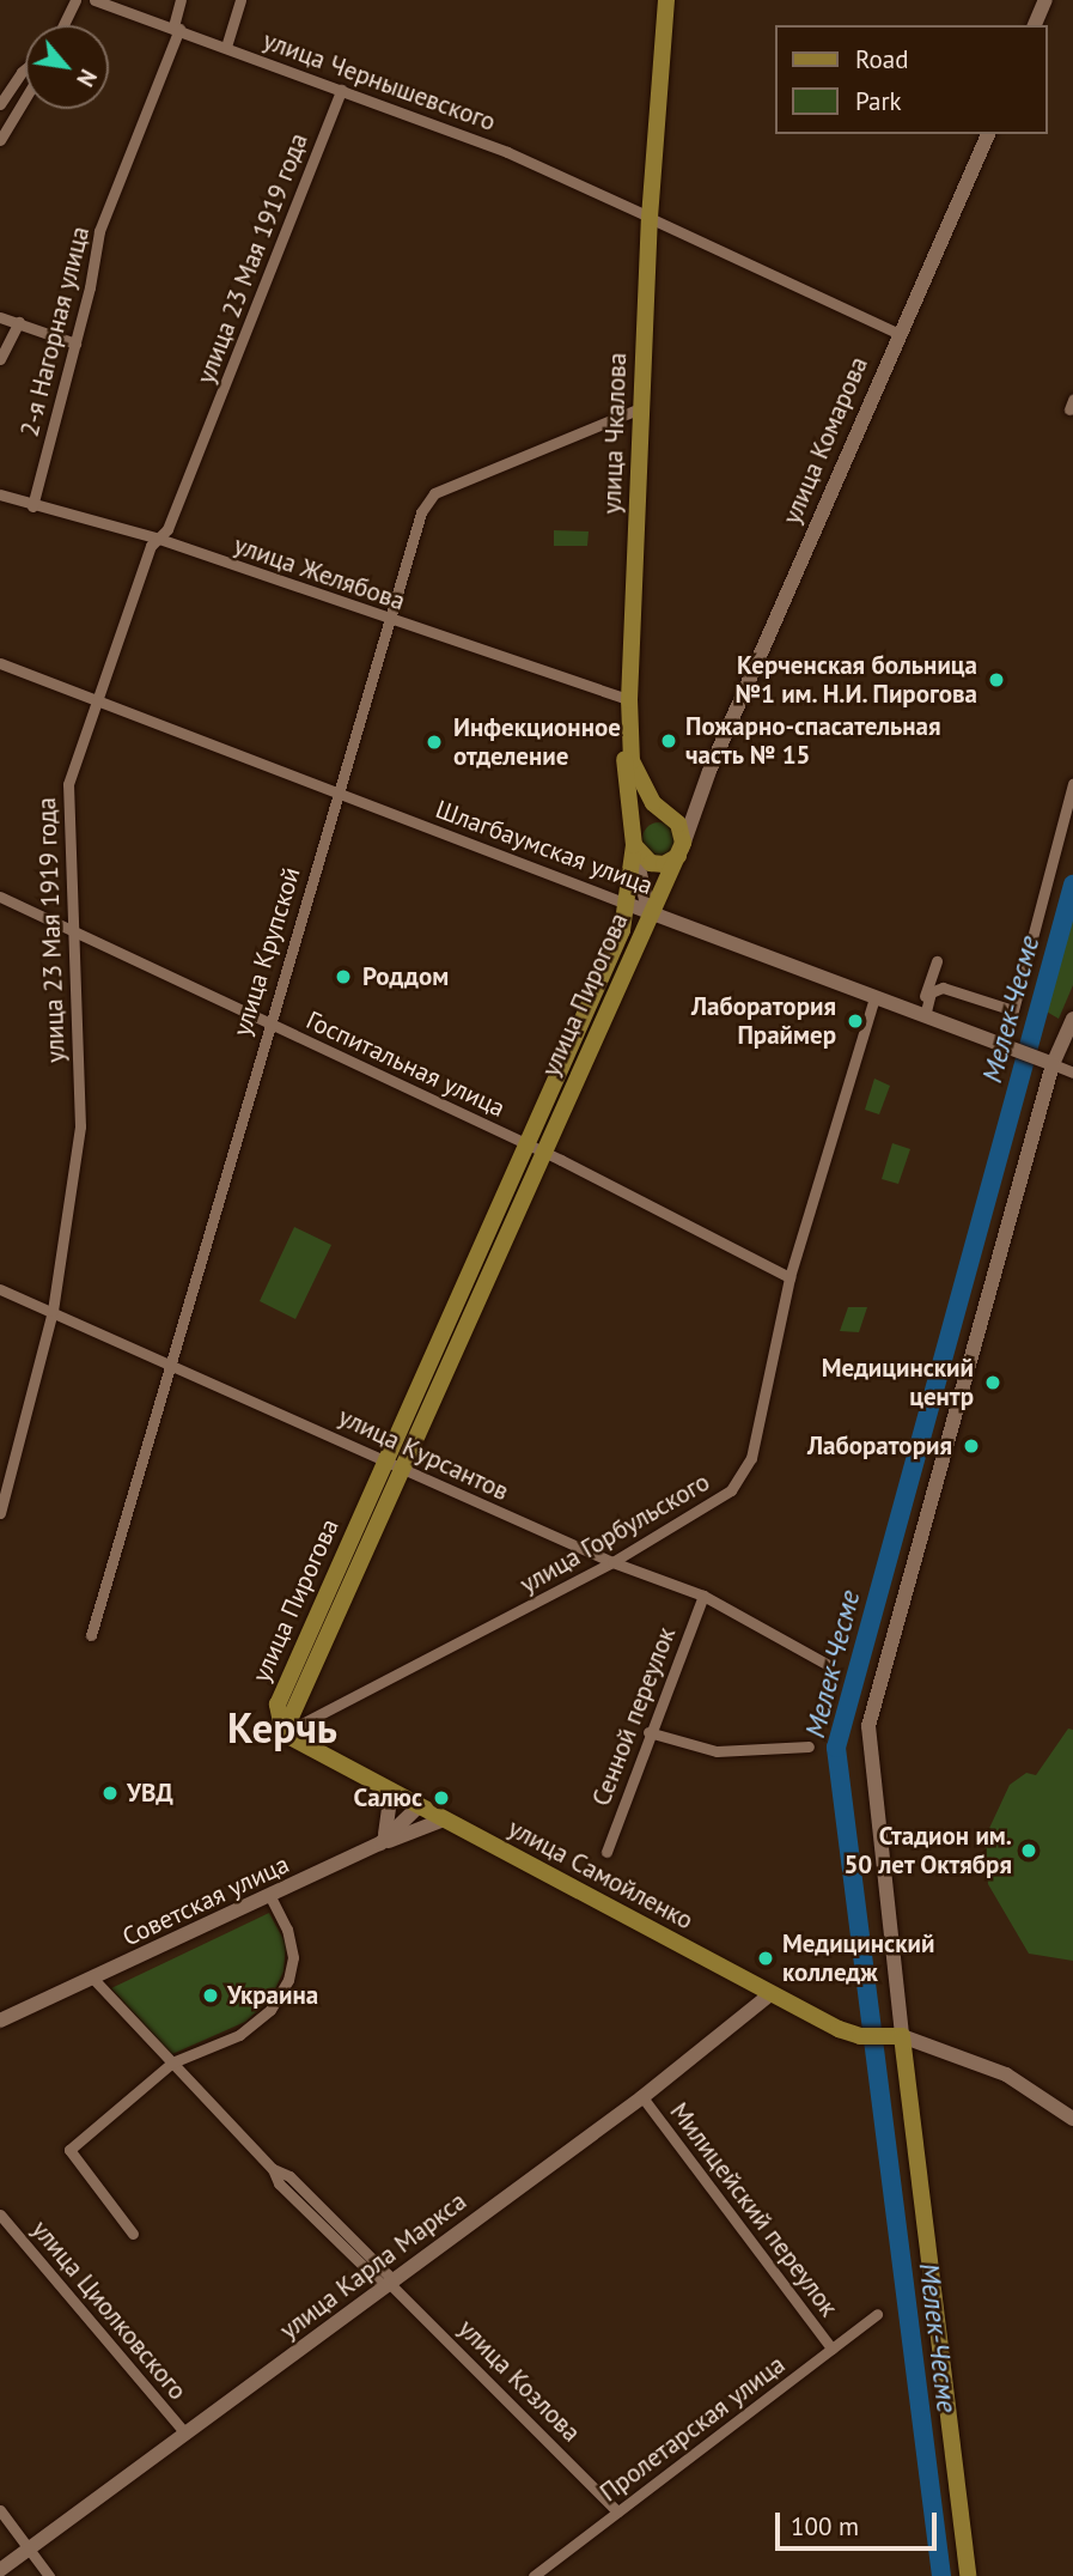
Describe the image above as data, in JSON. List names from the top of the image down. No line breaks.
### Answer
{"streets":{"main road":["улица Чкалова","улица Комарова","Шлагбаумская улица","улица Пирогова","улица Самойленко","Советская улица","улица Карла Маркса"],"street":["улица Чернышевского","улица 23 Мая 1919 года","2-я Нагорная улица","улица Желябова","улица Крупской","Госпитальная улица","улица Курсантов","улица Горбульского","Сенной переулок","Милицейский переулок","улица Циолковского","улица Козлова","Пролетарская улица"]},"crossings":[["улица Чернышевского","улица 23 Мая 1919 года"],["улица Чернышевского","2-я Нагорная улица"],["улица Чернышевского","улица Чкалова"],["улица Чернышевского","улица Комарова"],["улица 23 Мая 1919 года","улица Желябова"],["улица 23 Мая 1919 года","Шлагбаумская улица"],["улица 23 Мая 1919 года","Госпитальная улица"],["улица 23 Мая 1919 года","улица Курсантов"],["2-я Нагорная улица","улица Желябова"],["улица Чкалова","улица Комарова"],["улица Чкалова","улица Желябова"],["улица Чкалова","улица Крупской"],["улица Чкалова","улица Пирогова"],["улица Комарова","Шлагбаумская улица"],["улица Комарова","улица Пирогова"],["улица Желябова","улица Крупской"],["Шлагбаумская улица","улица Крупской"],["Шлагбаумская улица","улица Пирогова"],["Шлагбаумская улица","улица Горбульского"],["улица Крупской","Госпитальная улица"],["улица Крупской","улица Курсантов"],["улица Пирогова","Госпитальная улица"],["улица Пирогова","улица Курсантов"],["улица Пирогова","улица Горбульского"],["улица Пирогова","улица Самойленко"],["Госпитальная улица","улица Горбульского"],["улица Курсантов","улица Горбульского"],["улица Курсантов","Сенной переулок"],["улица Горбульского","улица Самойленко"],["улица Самойленко","Советская улица"],["улица Самойленко","улица Карла Маркса"],["Советская улица","улица Козлова"],["Милицейский переулок","улица Карла Маркса"],["Милицейский переулок","Пролетарская улица"],["улица Карла Маркса","улица Циолковского"],["улица Карла Маркса","улица Козлова"],["улица Козлова","Пролетарская улица"]],"districts":["Керчь"],"water":["Мелек-Чесме"],"places":["Керченская больница №1 им. Н.И. Пирогова","Пожарно-спасательная часть № 15","Инфекционное отделение","Роддом","Лаборатория Праймер","Медицинский центр","Лаборатория","УВД","Салюс","Стадион им. 50 лет Октября","Медицинский колледж","Украина"],"legend":["Road","Park"],"scale_bar":"100 m","north":"bottom right"}
